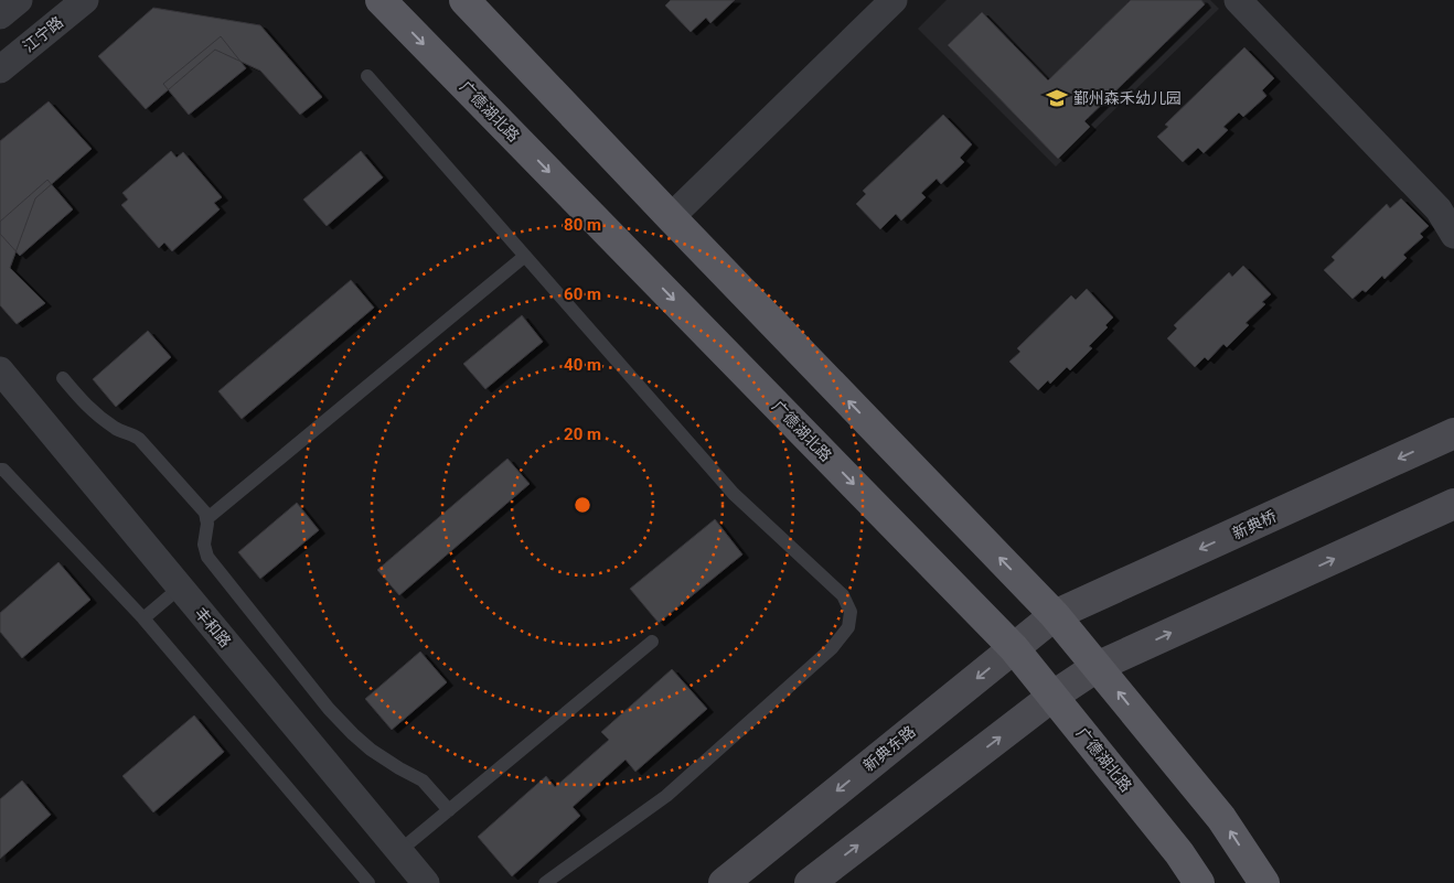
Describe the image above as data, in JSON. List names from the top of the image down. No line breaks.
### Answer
{"streets":{"main road":["广德湖北路","新典桥","新典东路"],"street":["江宁路","丰和路"]},"crossings":[["广德湖北路","新典东路"],["新典桥","新典东路"]],"places":{"school or university":["鄞州森禾幼儿园"]},"rings":["80 m","60 m","40 m","20 m"]}
